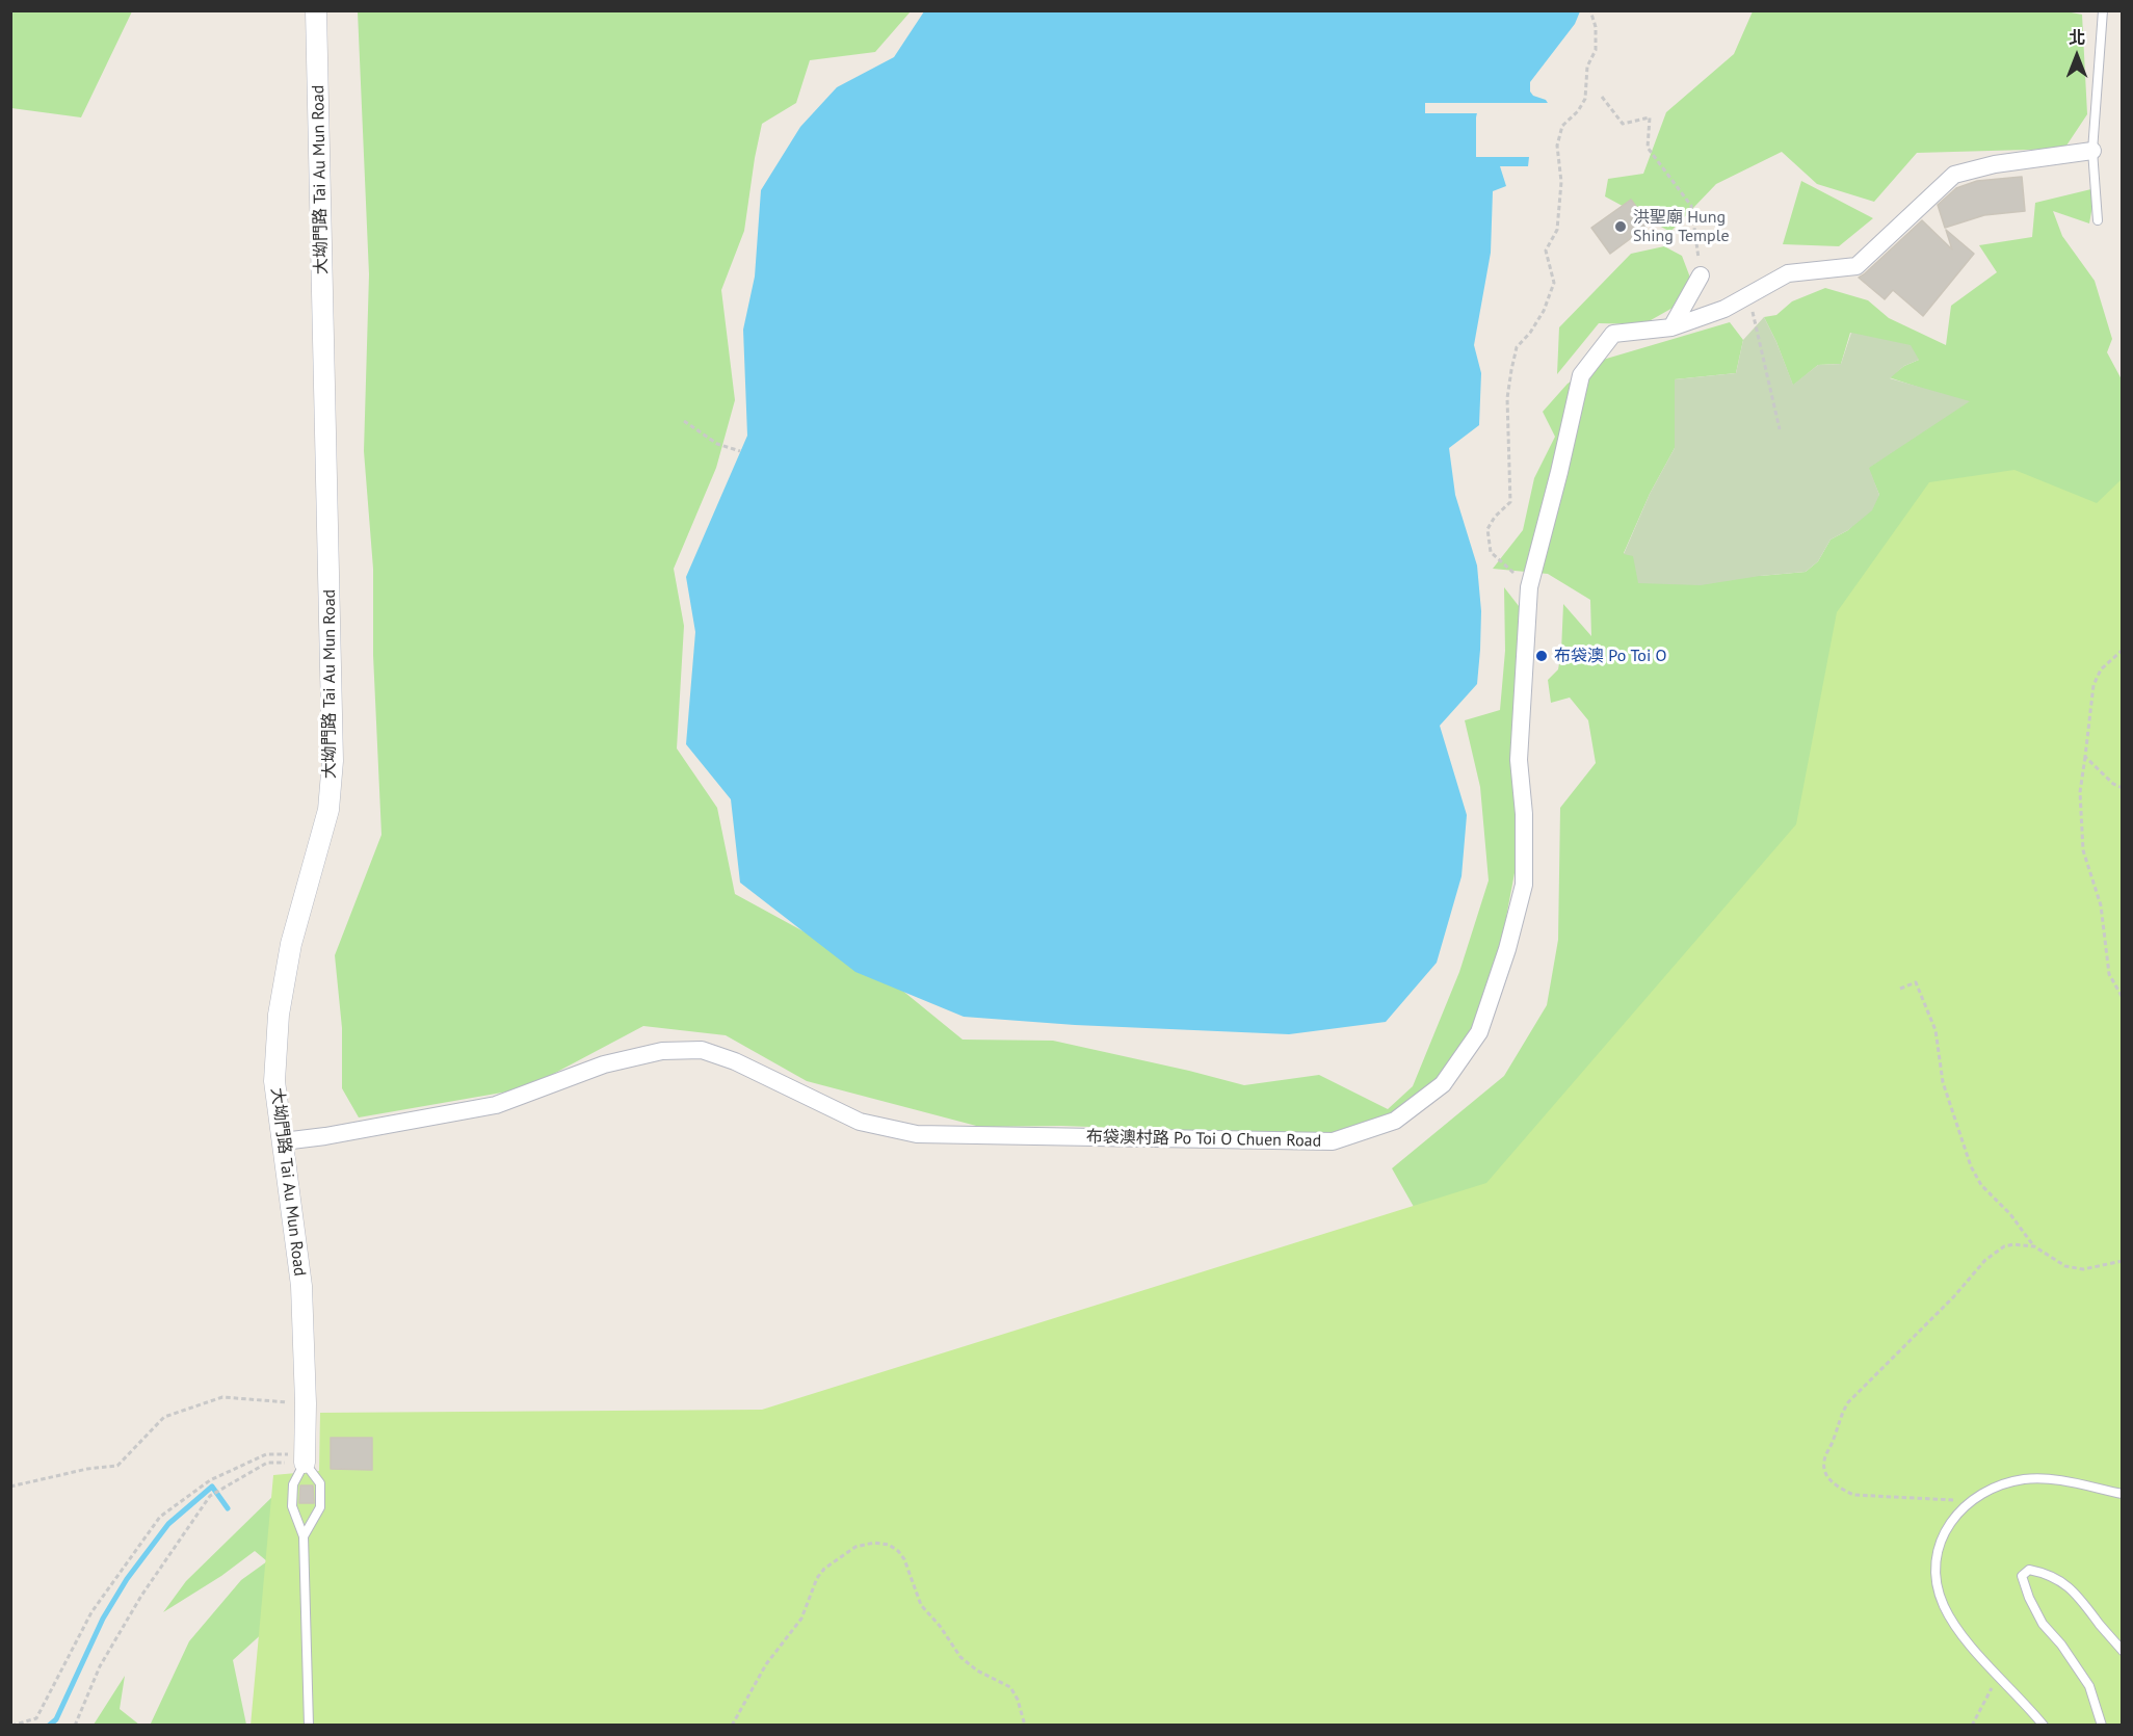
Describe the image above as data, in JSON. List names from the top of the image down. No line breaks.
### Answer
{"streets":{"street":["大坳門路 Tai Au Mun Road","布袋澳村路 Po Toi O Chuen Road"]},"crossings":[["大坳門路 Tai Au Mun Road","布袋澳村路 Po Toi O Chuen Road"]],"places":["洪聖廟 Hung Shing Temple","布袋澳 Po Toi O"],"north":"top"}
